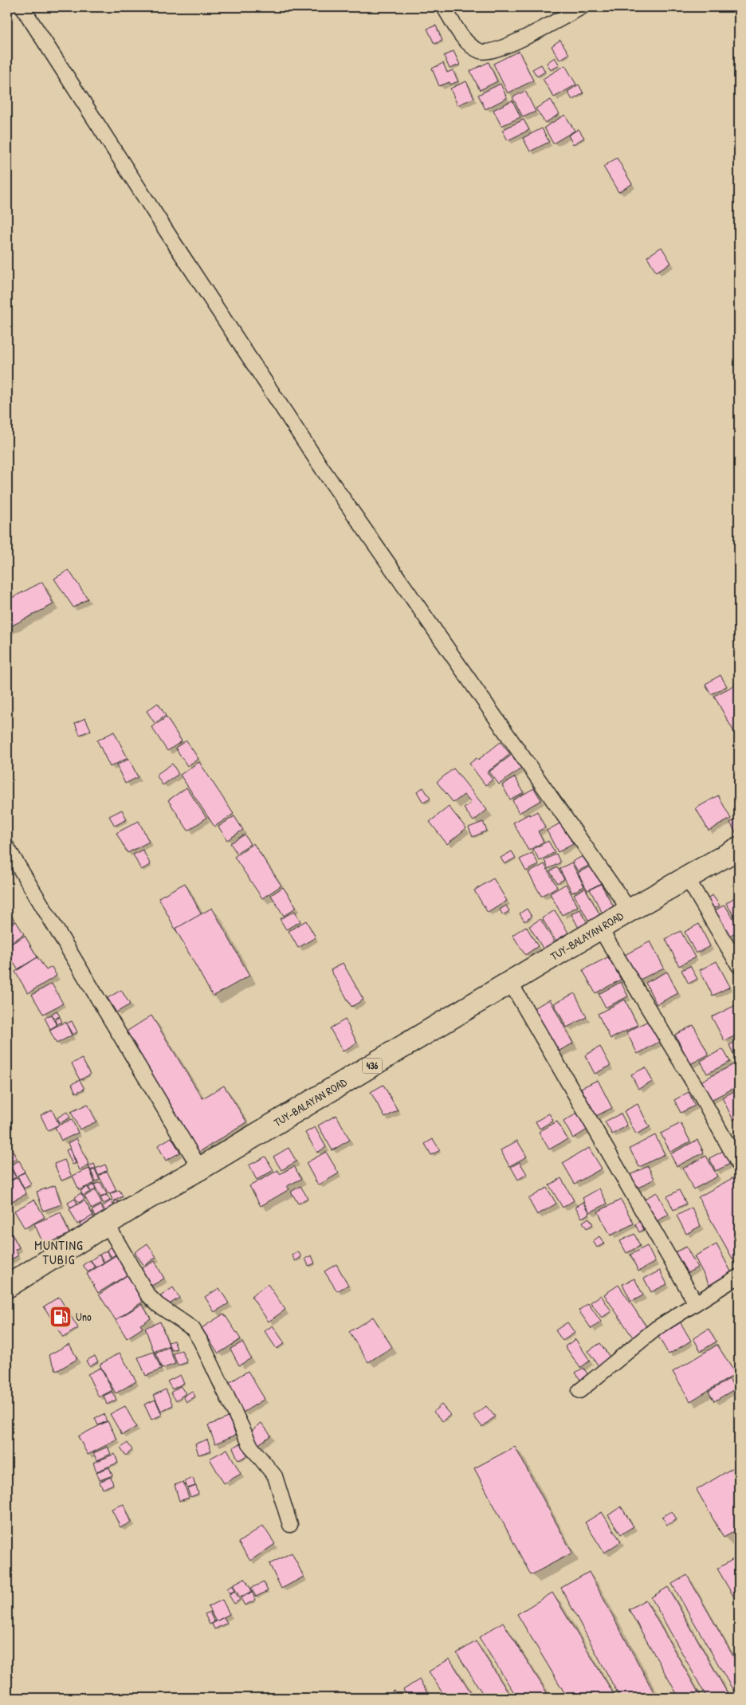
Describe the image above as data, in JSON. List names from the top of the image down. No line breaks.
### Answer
{"streets":{"main road":["TUY-BALAYAN ROAD","436"]},"districts":["MUNTING TUBIG"],"places":{"fuel station":["Uno"]}}
